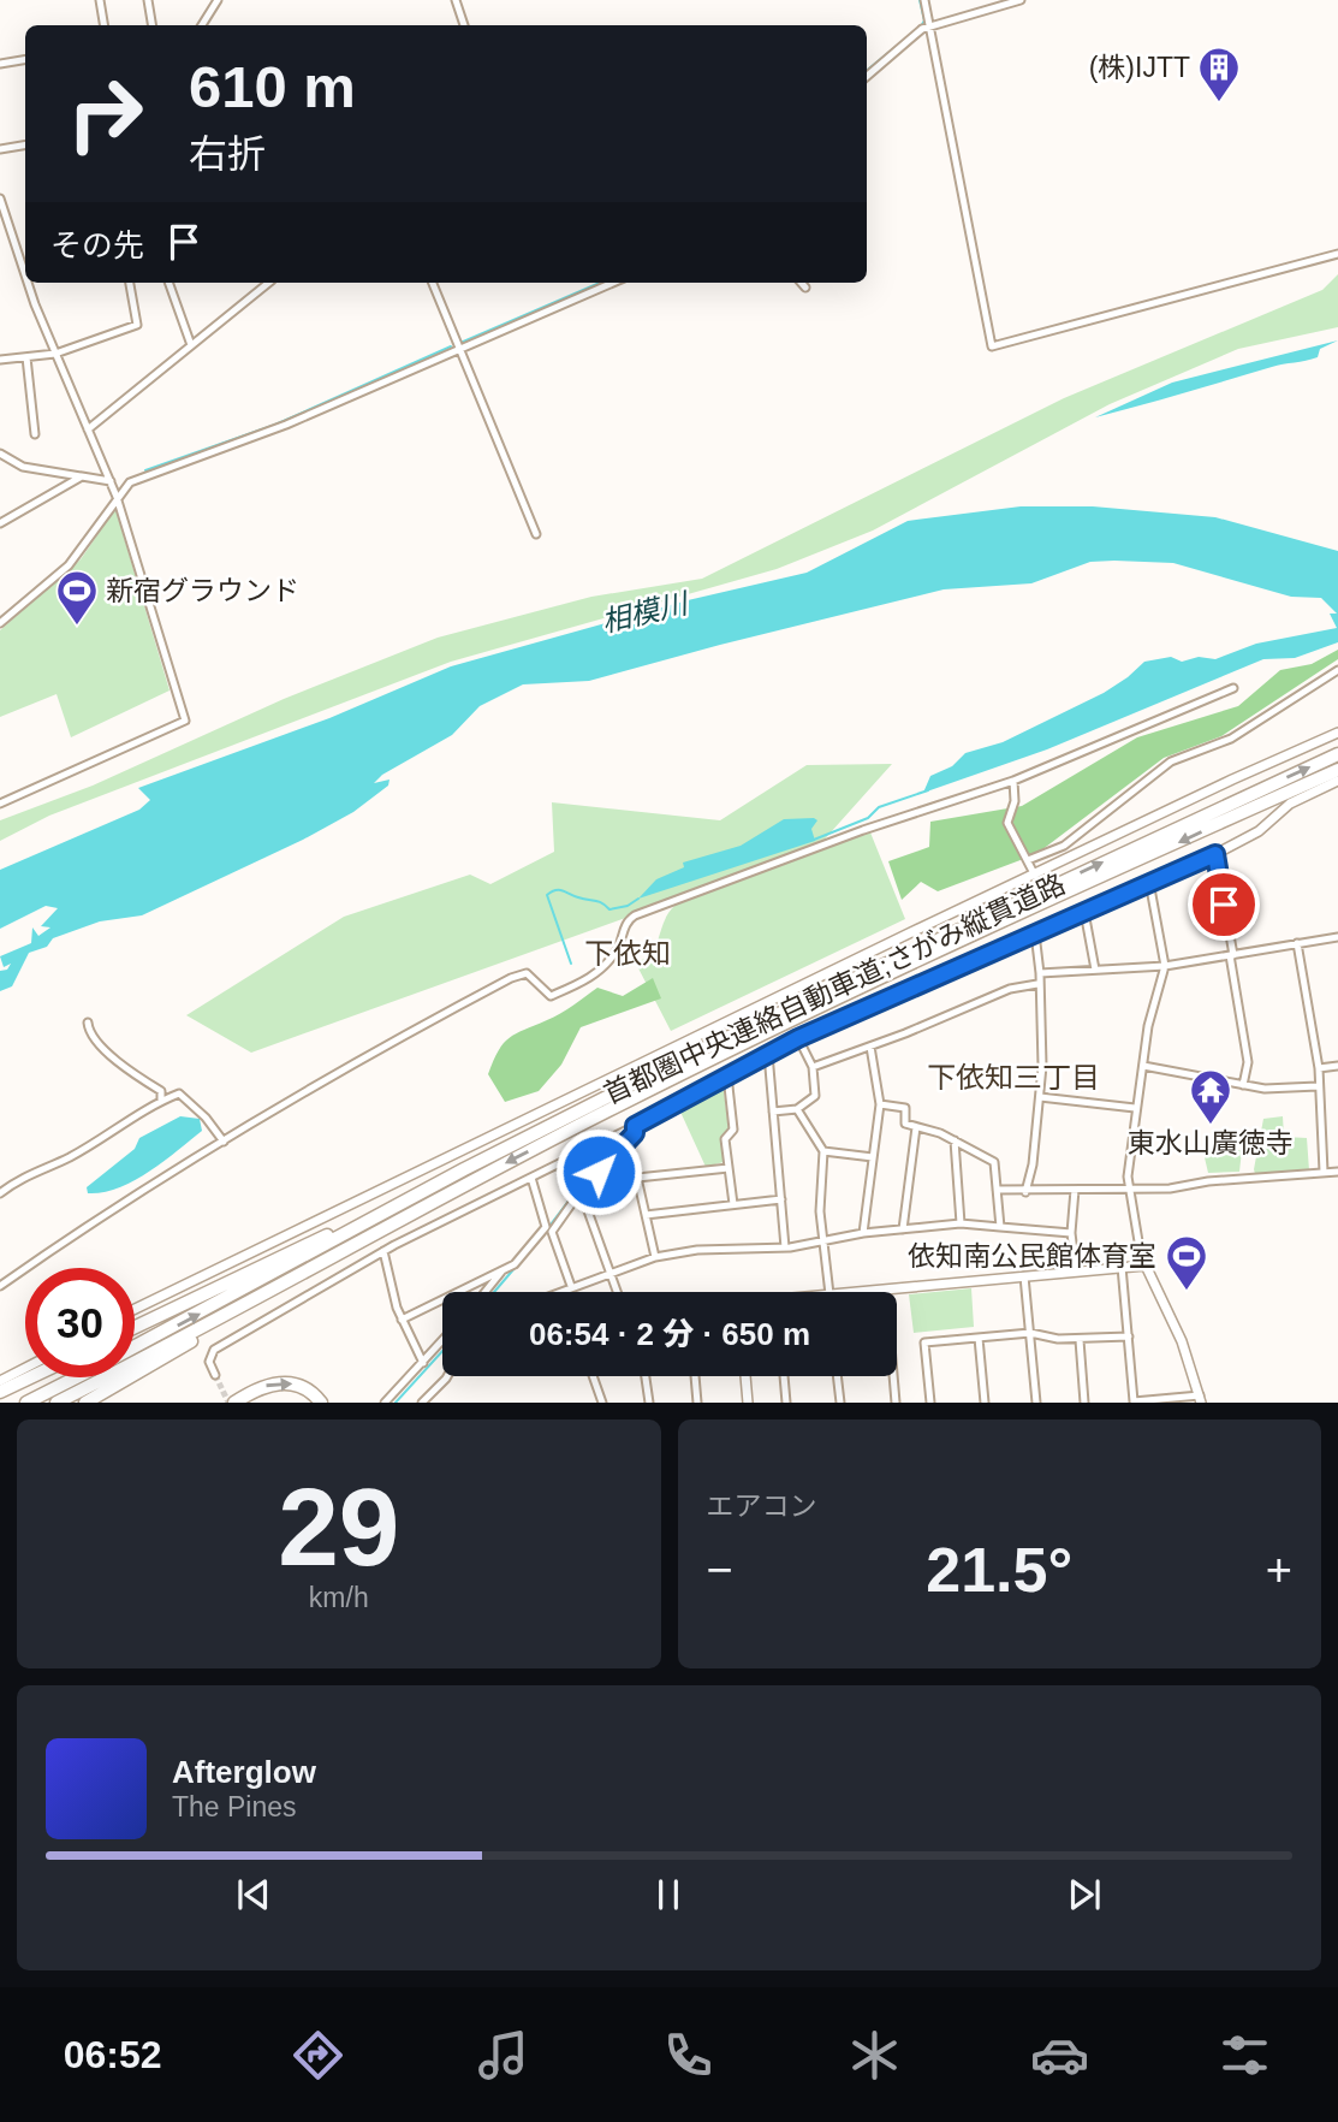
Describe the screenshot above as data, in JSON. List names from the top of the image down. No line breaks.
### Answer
{"streets":{"highway":["首都圏中央連絡自動車道;さがみ縦貫道路"]},"districts":["下依知","下依知三丁目"],"water":["相模川"],"places":{"building":["(株)IJTT"],"sports":["新宿グラウンド","依知南公民館体育室"],"temple":["東水山廣徳寺"]},"page":{"turn":["610 m","右折"],"then":"その先","limit":"30","trip":"06:54 · 2 分 · 650 m","tile":[["29","km/h"],"エアコン"],"heat":["−","21.5°","+"],"song":["Afterglow","The Pines"],"tabs":"06:52"}}
